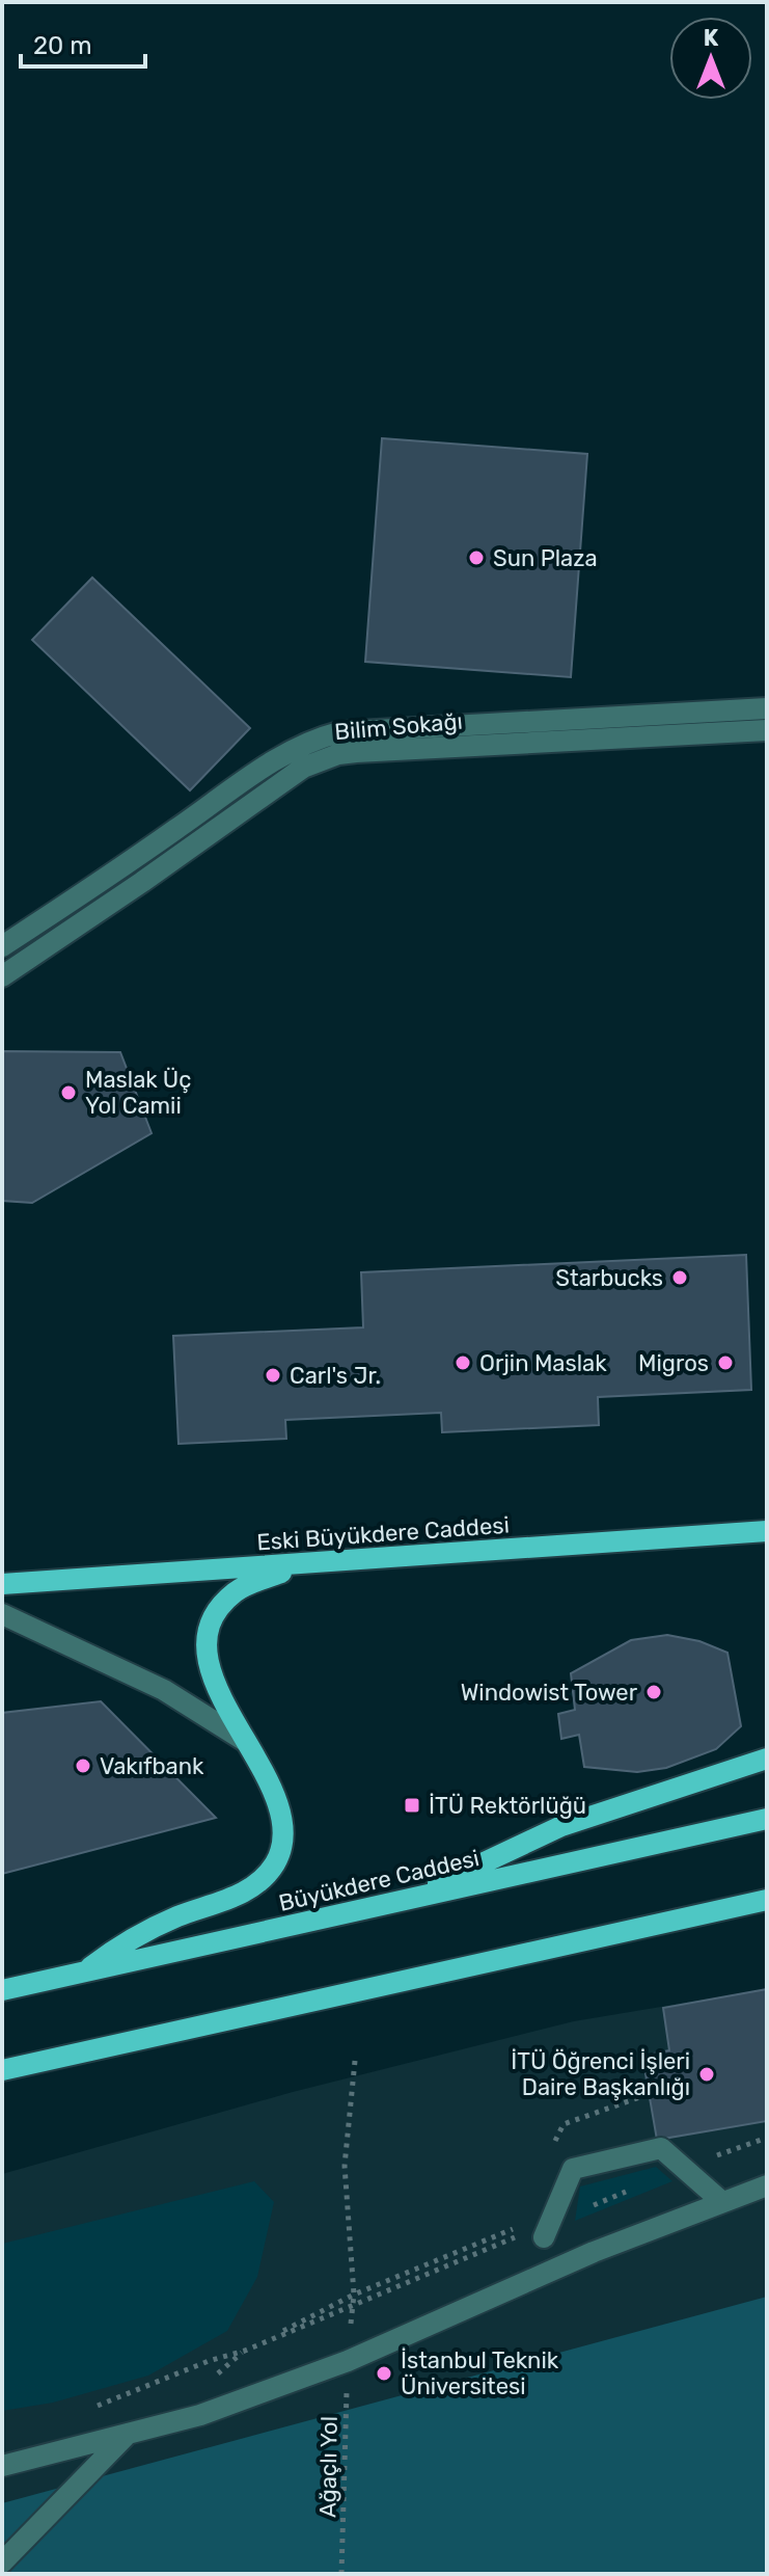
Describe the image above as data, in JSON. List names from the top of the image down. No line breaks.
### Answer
{"streets":{"main road":["Eski Büyükdere Caddesi","Büyükdere Caddesi"],"street":["Bilim Sokağı"],"path":["Ağaçlı Yol"]},"places":{"other":["Sun Plaza","Maslak Üç Yol Camii","Starbucks","Orjin Maslak","Migros","Carl's Jr.","Windowist Tower","Vakıfbank","İTÜ Öğrenci İşleri Daire Başkanlığı","İstanbul Teknik Üniversitesi"],"transit":["İTÜ Rektörlüğü"]},"scale_bar":"20 m","north":"top"}
